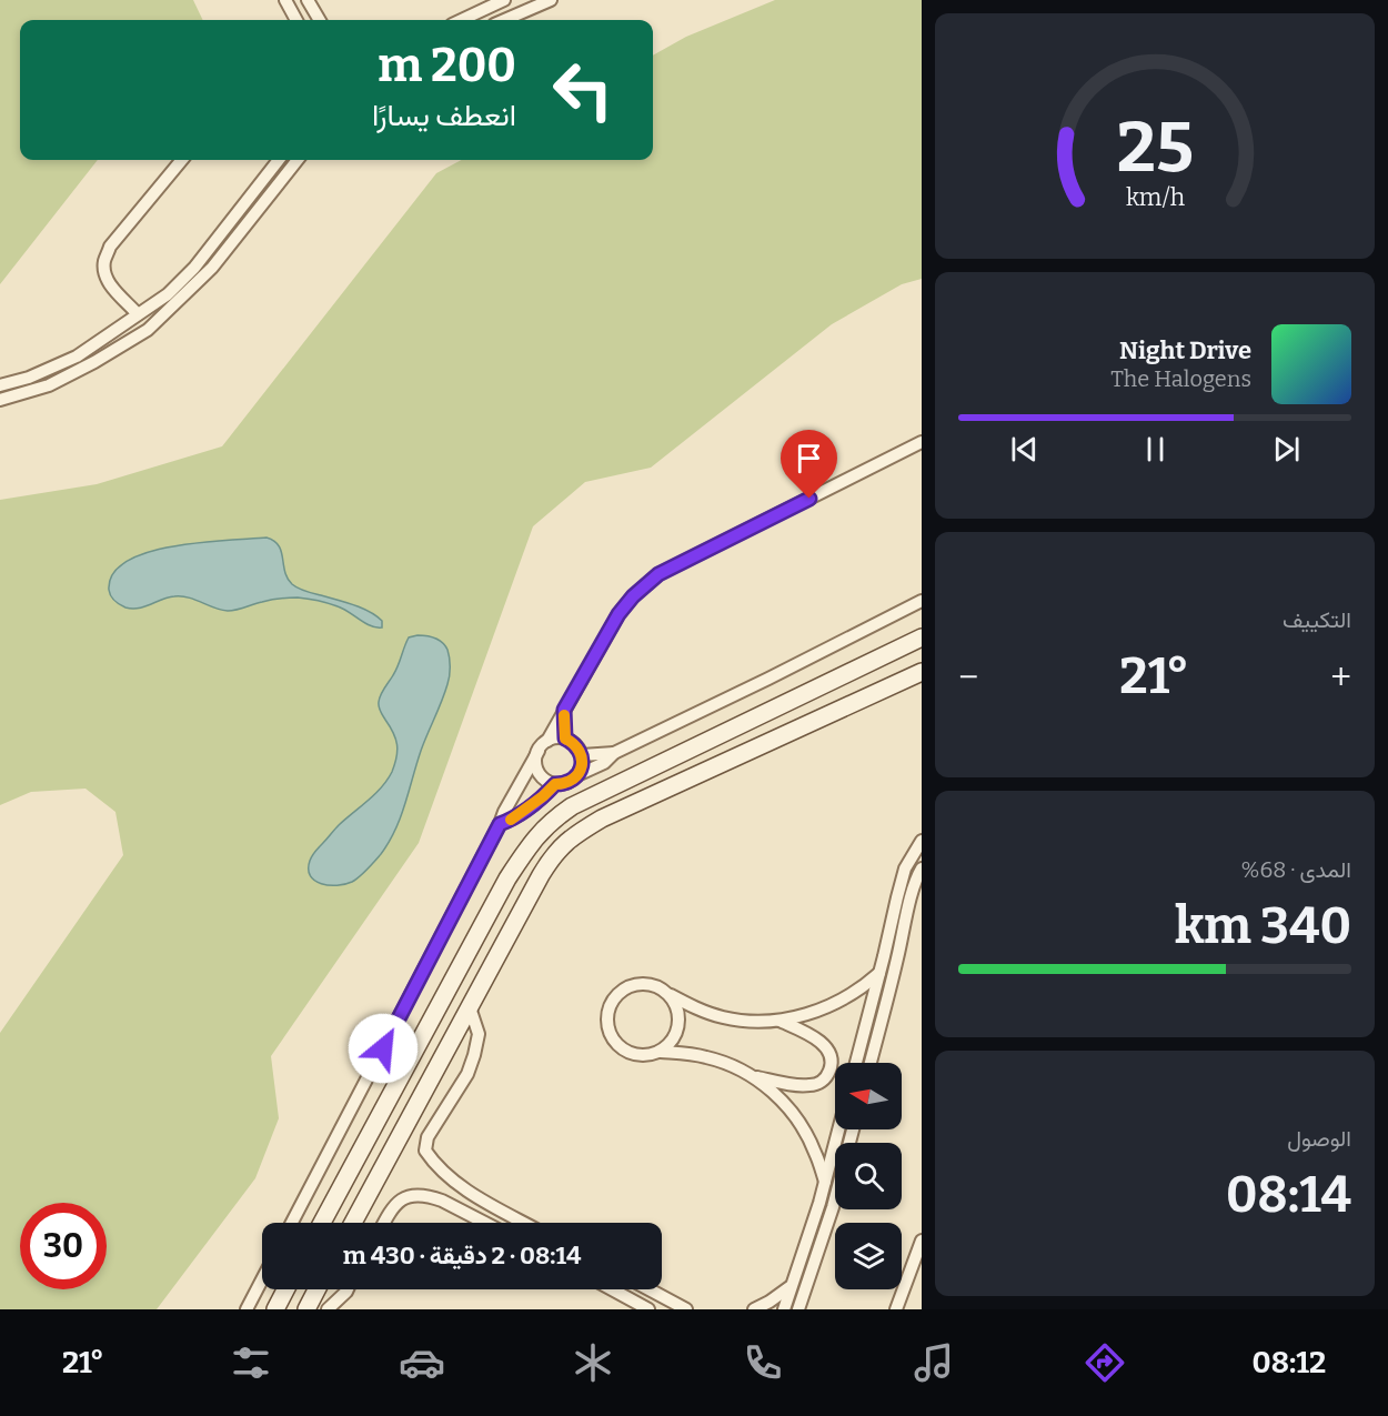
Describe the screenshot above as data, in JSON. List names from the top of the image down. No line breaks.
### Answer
{"north":"left","page":{"turn":["200 m","انعطف يسارًا"],"song":["Night Drive","The Halogens"],"tile":["التكييف",["المدى · 68%","340 km"],["الوصول","08:14"]],"heat":["−","21°","+"],"limit":"30","trip":"08:14 · 2 دقيقة · 430 m","tabs":["08:12","21°"],"gauge":["25","km/h"]}}
